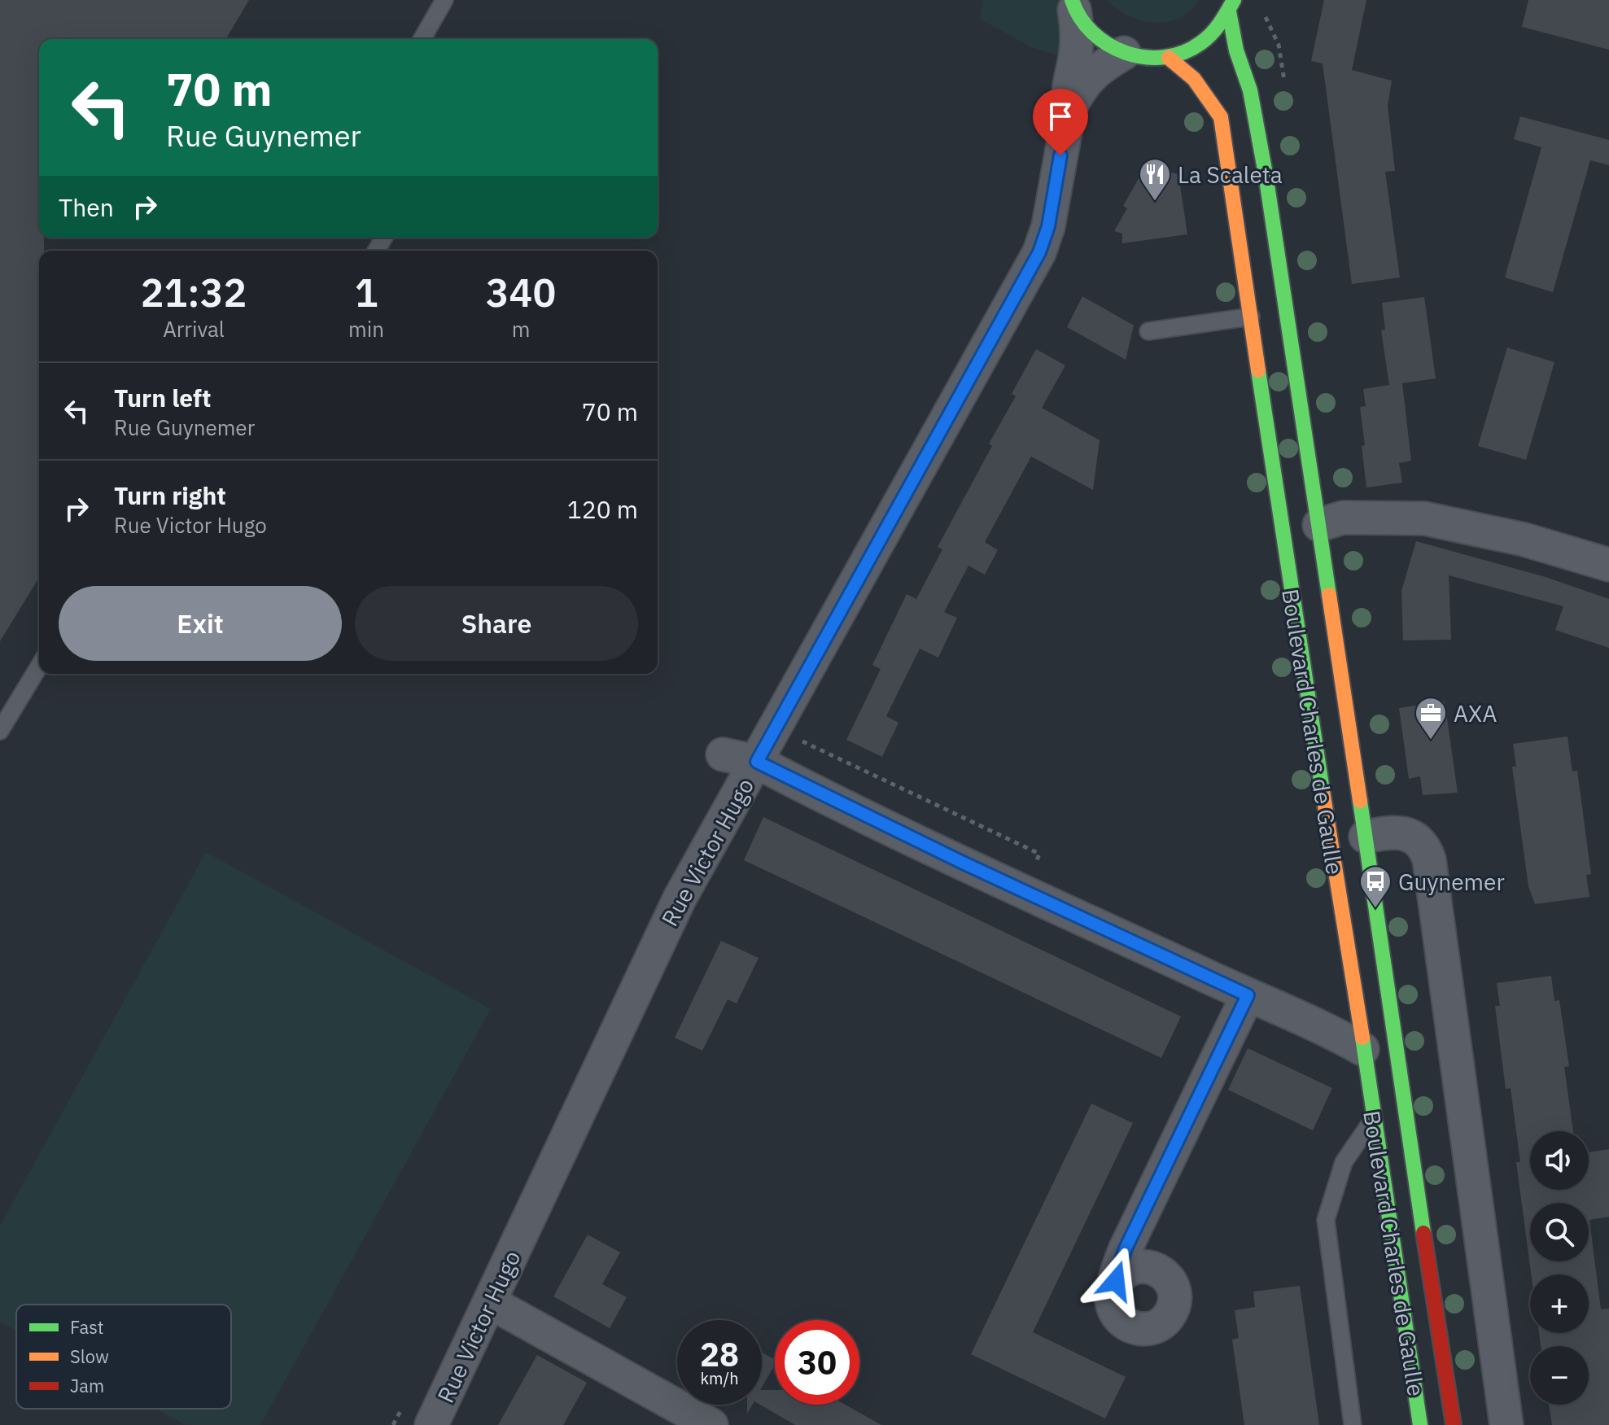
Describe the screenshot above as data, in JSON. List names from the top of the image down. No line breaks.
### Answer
{"streets":{"main road":["Boulevard Charles de Gaulle"],"street":["Rue Victor Hugo"]},"places":{"restaurant":["La Scaleta"],"office":["AXA"],"bus stop":["Guynemer"]},"legend":["Fast","Slow","Jam"],"page":{"turn":["70 m","Rue Guynemer"],"then":"Then","eta":["21:32","Arrival","1","min","340","m"],"list":[{"name":"Turn left","note":"Rue Guynemer","value":"70 m"},{"name":"Turn right","note":"Rue Victor Hugo","value":"120 m"}],"buttons":["Exit","Share"],"map_buttons":["+","−"],"speed":"28 km/h","limit":"30"}}
